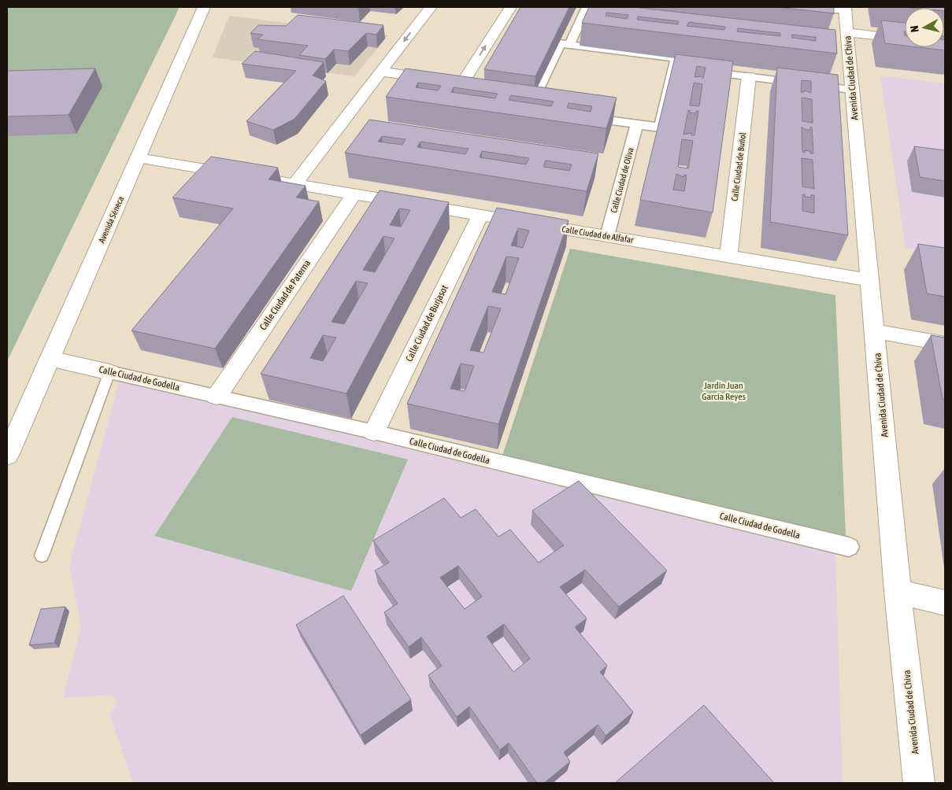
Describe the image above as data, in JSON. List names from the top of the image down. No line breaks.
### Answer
{"streets":{"street":["Avenida Ciudad de Chiva","Calle Ciudad de Buñol","Calle Ciudad de Oliva","Avenida Séneca","Calle Ciudad de Alfafar","Calle Ciudad de Paterna","Calle Ciudad de Burjasot","Calle Ciudad de Godella"]},"crossings":[["Avenida Ciudad de Chiva","Calle Ciudad de Alfafar"],["Calle Ciudad de Buñol","Calle Ciudad de Alfafar"],["Calle Ciudad de Oliva","Calle Ciudad de Alfafar"],["Avenida Séneca","Calle Ciudad de Godella"],["Calle Ciudad de Alfafar","Calle Ciudad de Paterna"],["Calle Ciudad de Alfafar","Calle Ciudad de Burjasot"],["Calle Ciudad de Paterna","Calle Ciudad de Godella"],["Calle Ciudad de Burjasot","Calle Ciudad de Godella"]],"parks":["Jardín Juan García Reyes"],"north":"left"}
